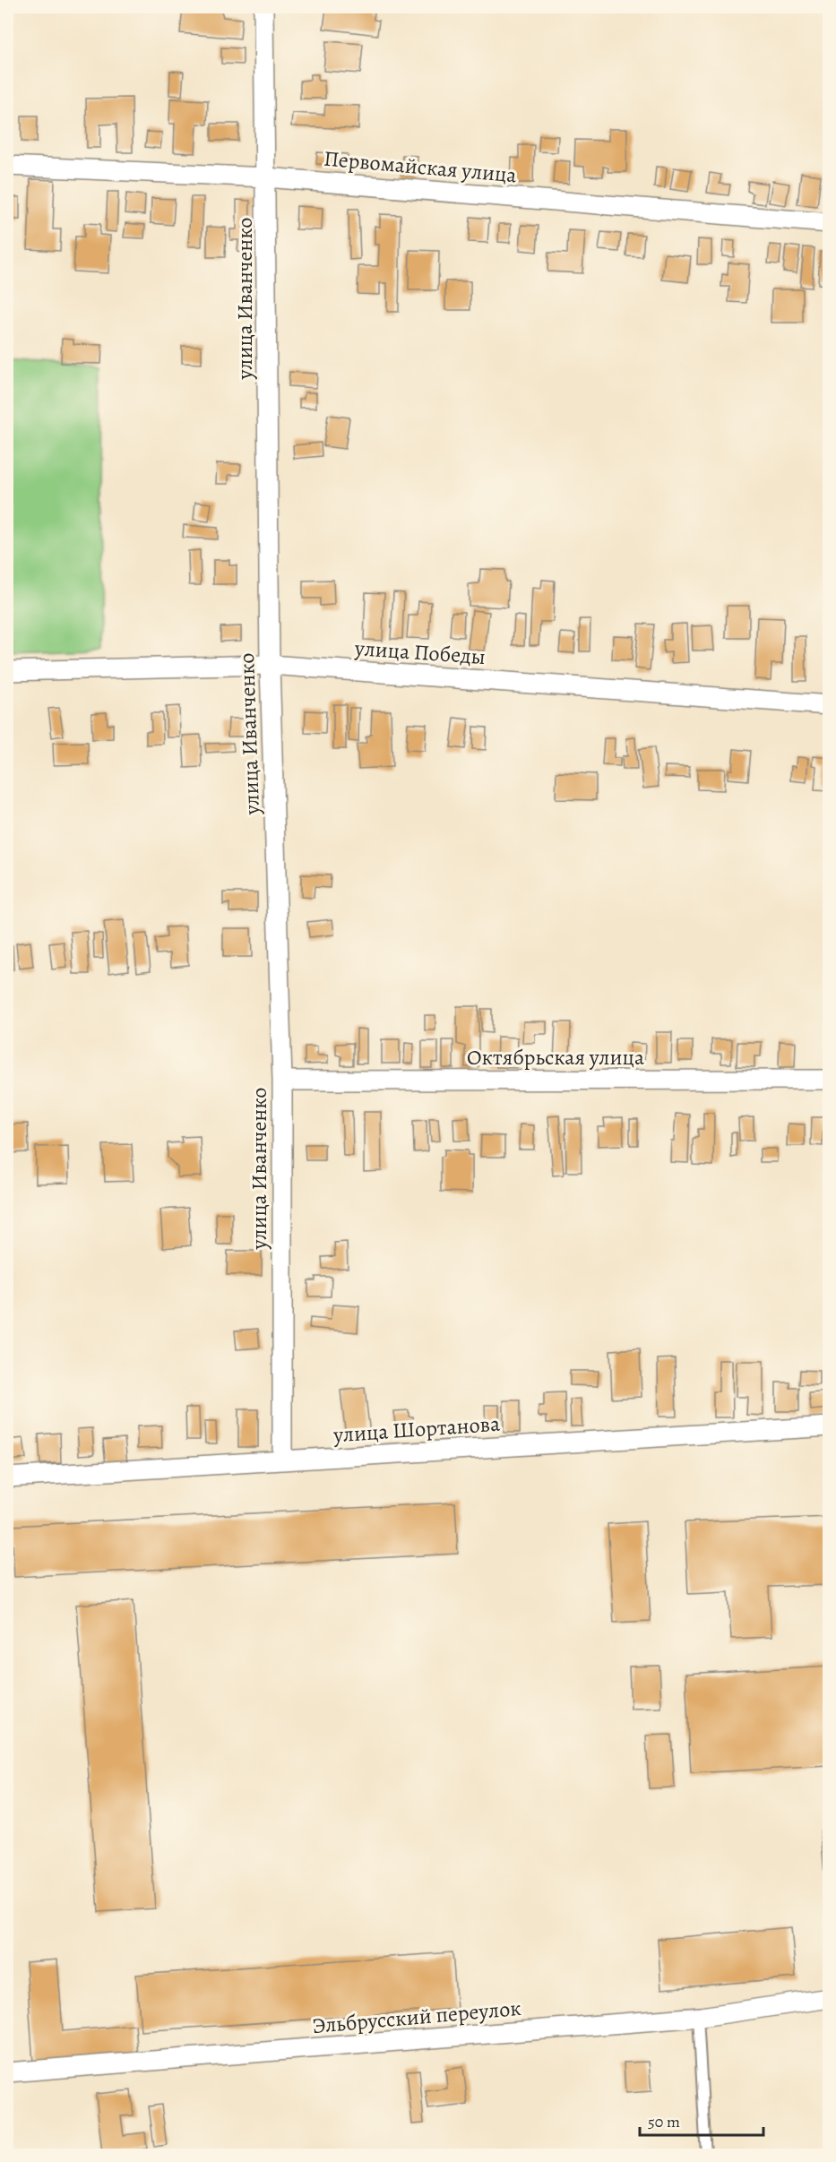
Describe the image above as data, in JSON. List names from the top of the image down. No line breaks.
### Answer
{"streets":{"street":["Первомайская улица","улица Иванченко","улица Победы","Октябрьская улица","улица Шортанова","Эльбрусский переулок"]},"crossings":[["Первомайская улица","улица Иванченко"],["улица Иванченко","улица Победы"],["улица Иванченко","Октябрьская улица"],["улица Иванченко","улица Шортанова"]],"scale_bar":"50 m"}
